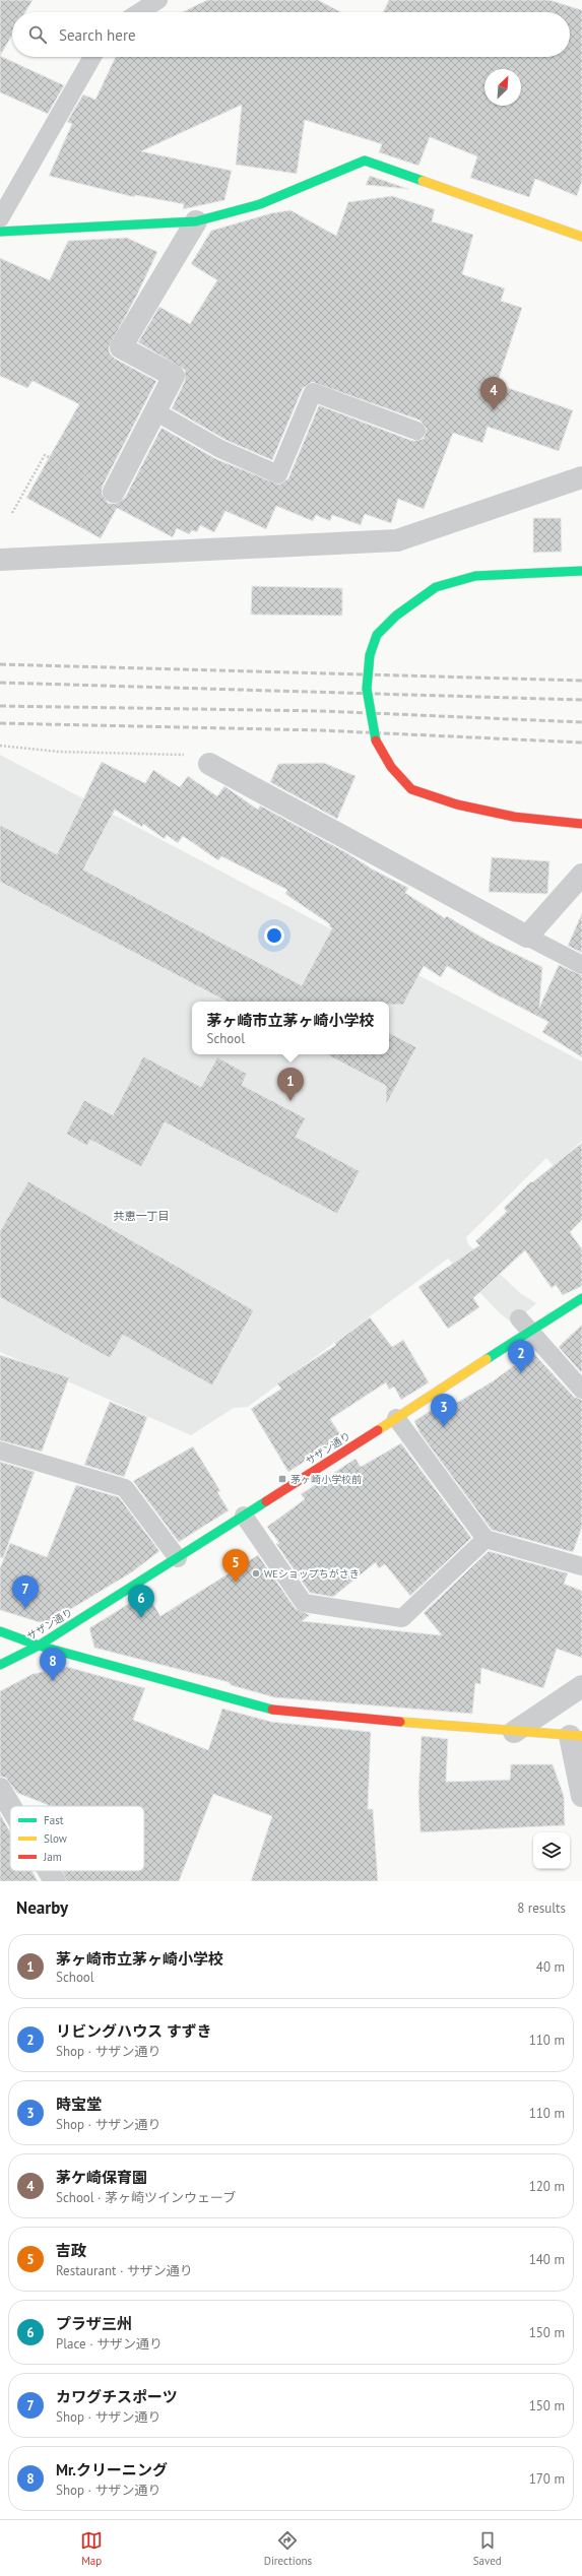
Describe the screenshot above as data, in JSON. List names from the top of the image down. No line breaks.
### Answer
{"streets":{"street":["サザン通り"]},"districts":["共恵一丁目"],"places":{"transit":["茅ヶ崎小学校前"],"other":["WEショップちがさき"]},"legend":["Fast","Slow","Jam"],"north":"top right","page":{"search":"Search here","pins":["4","1","2","3","5","7","6","8"],"popup":["茅ヶ崎市立茅ヶ崎小学校","School"],"heading":["Nearby","8 results"],"list":[{"mark":"1","name":"茅ヶ崎市立茅ヶ崎小学校","note":"School","value":"40 m"},{"mark":"2","name":"リビングハウス すずき","note":"Shop · サザン通り","value":"110 m"},{"mark":"3","name":"時宝堂","note":"Shop · サザン通り","value":"110 m"},{"mark":"4","name":"茅ケ崎保育園","note":"School · 茅ヶ崎ツインウェーブ","value":"120 m"},{"mark":"5","name":"吉政","note":"Restaurant · サザン通り","value":"140 m"},{"mark":"6","name":"プラザ三州","note":"Place · サザン通り","value":"150 m"},{"mark":"7","name":"カワグチスポーツ","note":"Shop · サザン通り","value":"150 m"},{"mark":"8","name":"Mr.クリーニング","note":"Shop · サザン通り","value":"170 m"}],"nav":["Map","Directions","Saved"]}}
